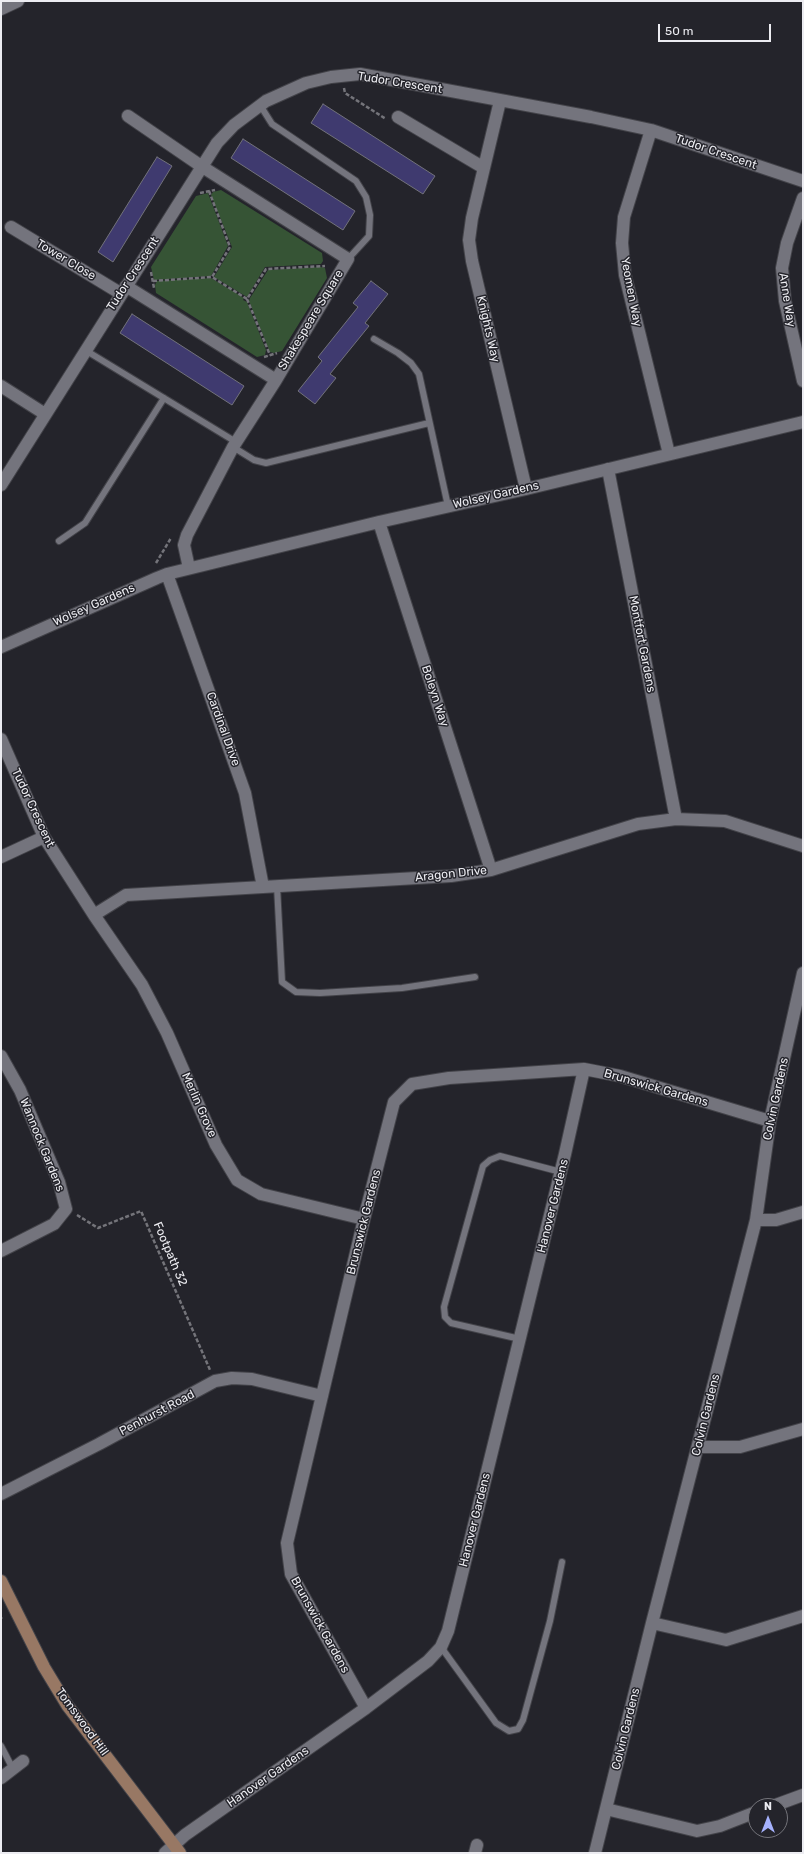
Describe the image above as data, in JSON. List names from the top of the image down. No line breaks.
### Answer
{"streets":{"street":["Tudor Crescent","Tower Close","Yeomen Way","Anne Way","Shakespeare Square","Knights Way","Wolsey Gardens","Montfort Gardens","Boleyn Way","Cardinal Drive","Aragon Drive","Brunswick Gardens","Colvin Gardens","Merlin Grove","Wannock Gardens","Hanover Gardens","Penhurst Road","Tomswood Hill"],"path":["Footpath 32"]},"crossings":[["Tudor Crescent","Tower Close"],["Tudor Crescent","Yeomen Way"],["Tudor Crescent","Shakespeare Square"],["Tudor Crescent","Knights Way"],["Tudor Crescent","Aragon Drive"],["Tudor Crescent","Merlin Grove"],["Tower Close","Shakespeare Square"],["Yeomen Way","Wolsey Gardens"],["Knights Way","Wolsey Gardens"],["Wolsey Gardens","Montfort Gardens"],["Wolsey Gardens","Boleyn Way"],["Wolsey Gardens","Cardinal Drive"],["Montfort Gardens","Aragon Drive"],["Boleyn Way","Aragon Drive"],["Cardinal Drive","Aragon Drive"],["Aragon Drive","Merlin Grove"],["Brunswick Gardens","Colvin Gardens"],["Brunswick Gardens","Merlin Grove"],["Brunswick Gardens","Hanover Gardens"],["Brunswick Gardens","Penhurst Road"],["Wannock Gardens","Footpath 32"],["Hanover Gardens","Tomswood Hill"],["Footpath 32","Penhurst Road"]],"scale_bar":"50 m","north":"top"}
